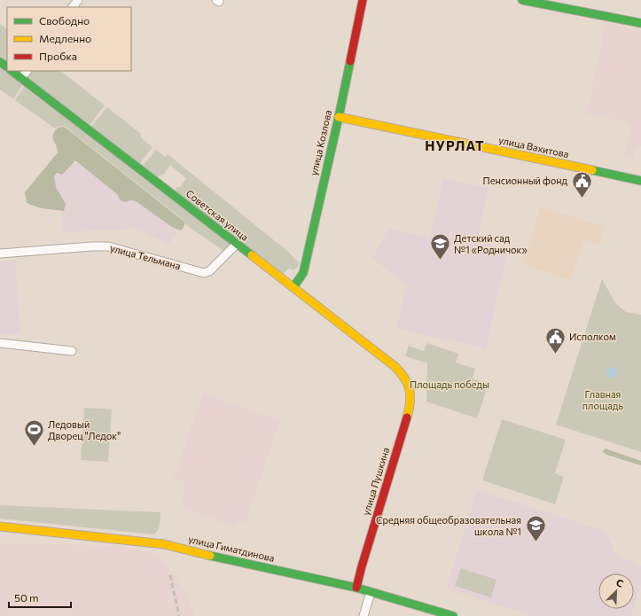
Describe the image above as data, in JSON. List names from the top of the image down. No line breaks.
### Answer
{"streets":{"main road":["улица Козлова","улица Вахитова","Советская улица","улица Пушкина","улица Гиматдинова"],"street":["улица Тельмана"]},"crossings":[["улица Козлова","улица Вахитова"],["улица Козлова","Советская улица"],["Советская улица","улица Тельмана"],["Советская улица","улица Пушкина"],["улица Пушкина","улица Гиматдинова"]],"districts":["НУРЛАТ"],"parks":["Площадь победы","Главная площадь"],"places":{"public building":["Пенсионный фонд","Исполком"],"school or university":["Детский сад №1 «Родничок»","Средняя общеобразовательная школа №1"],"sports":["Ледовый Дворец \"Ледок\""]},"legend":["Свободно","Медленно","Пробка"],"scale_bar":"50 m","north":"top right"}
